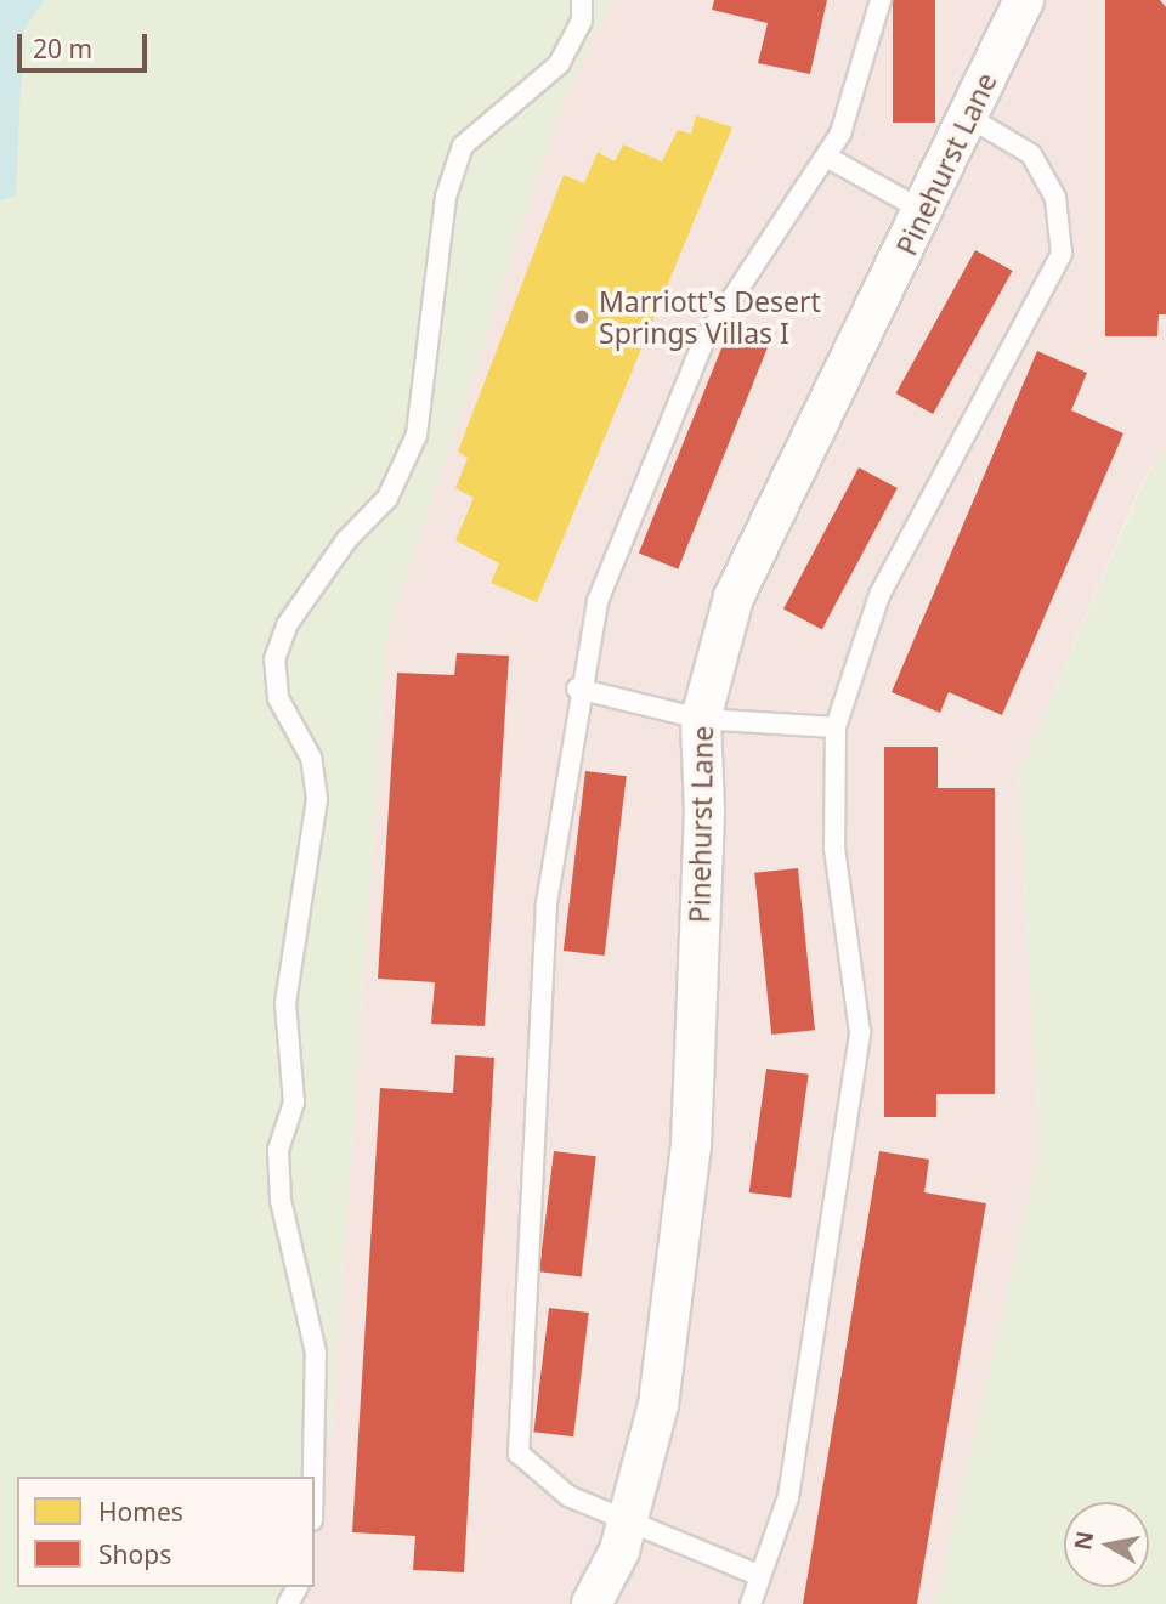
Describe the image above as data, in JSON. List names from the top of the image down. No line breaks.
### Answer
{"streets":{"street":["Pinehurst Lane"]},"places":["Marriott's Desert Springs Villas I"],"legend":["Homes","Shops"],"scale_bar":"20 m","north":"left"}
